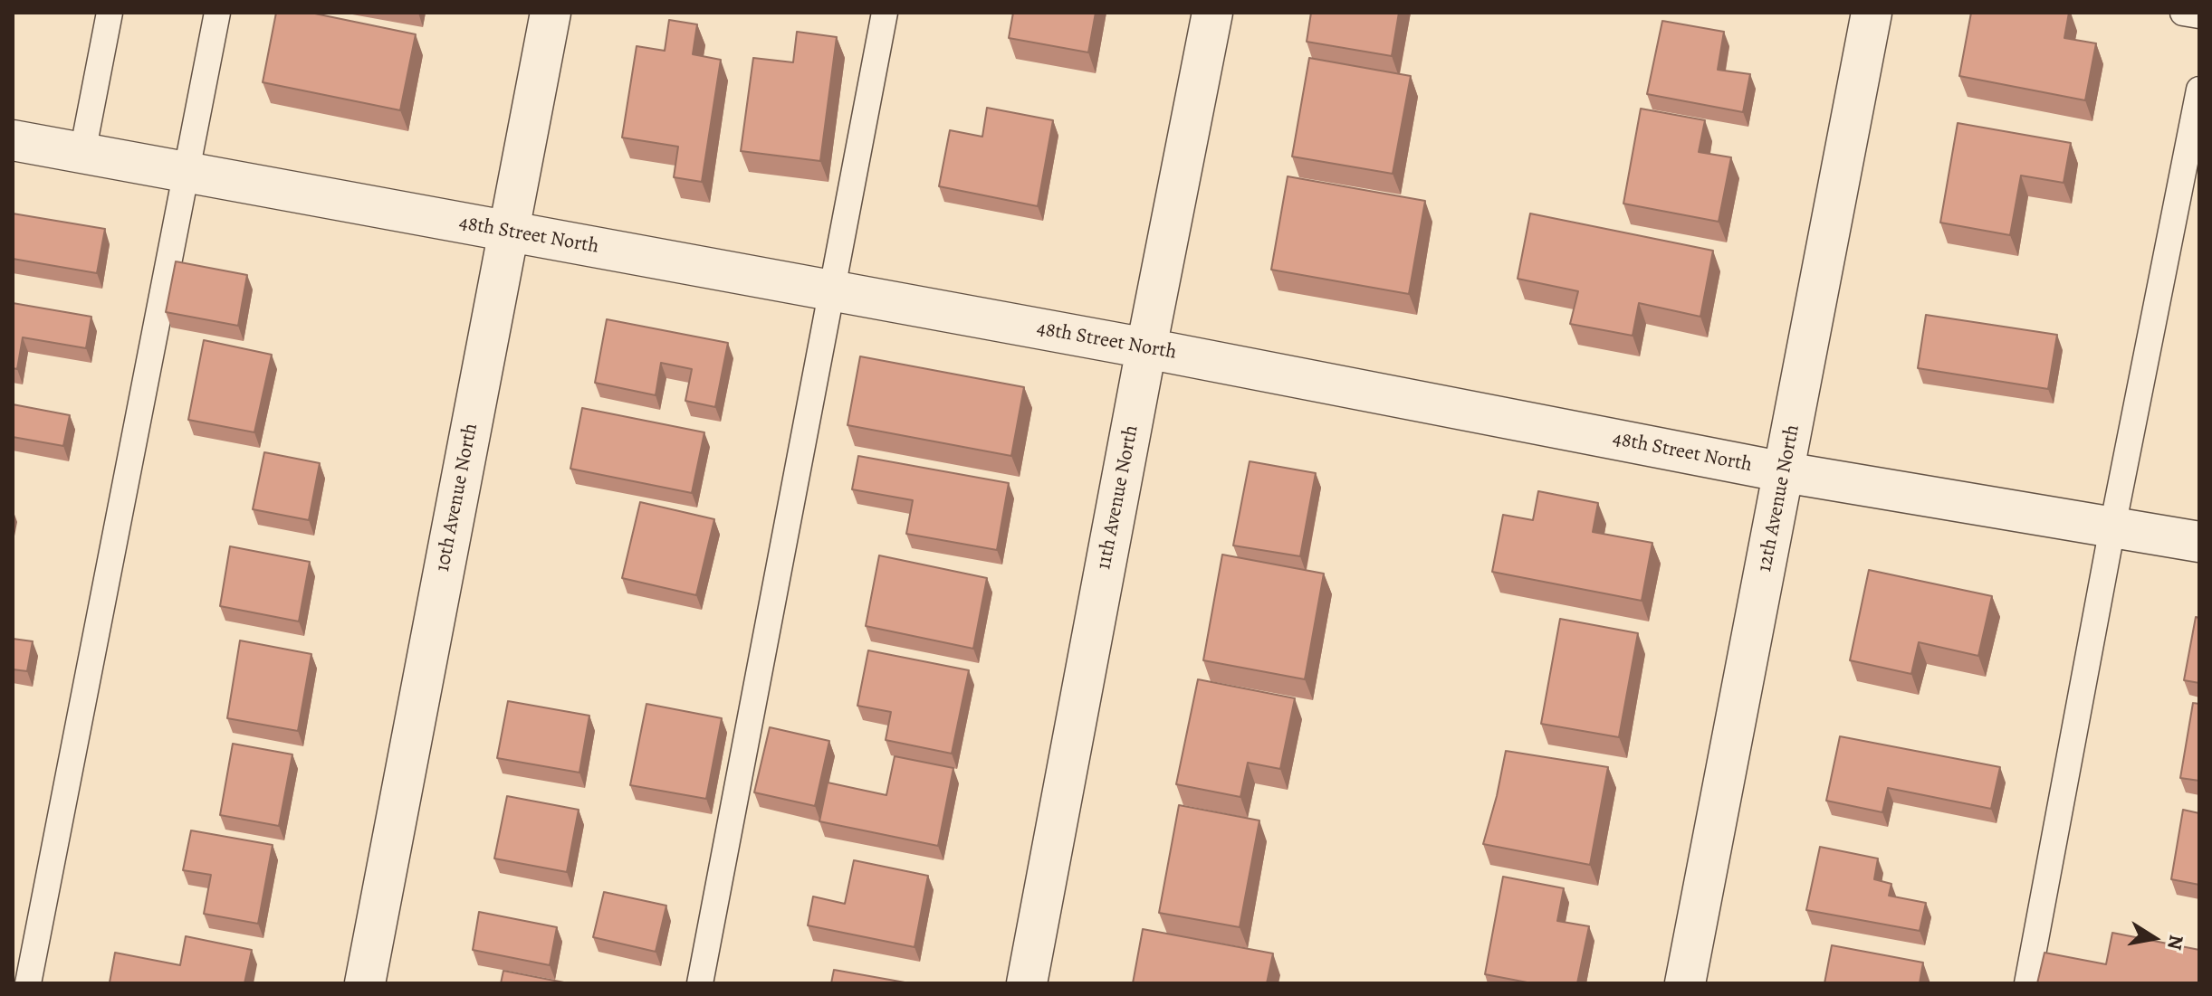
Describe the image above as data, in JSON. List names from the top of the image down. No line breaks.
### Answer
{"streets":{"street":["48th Street North","10th Avenue North","11th Avenue North","12th Avenue North"]},"crossings":[["48th Street North","10th Avenue North"],["48th Street North","11th Avenue North"],["48th Street North","12th Avenue North"]],"north":"right"}
